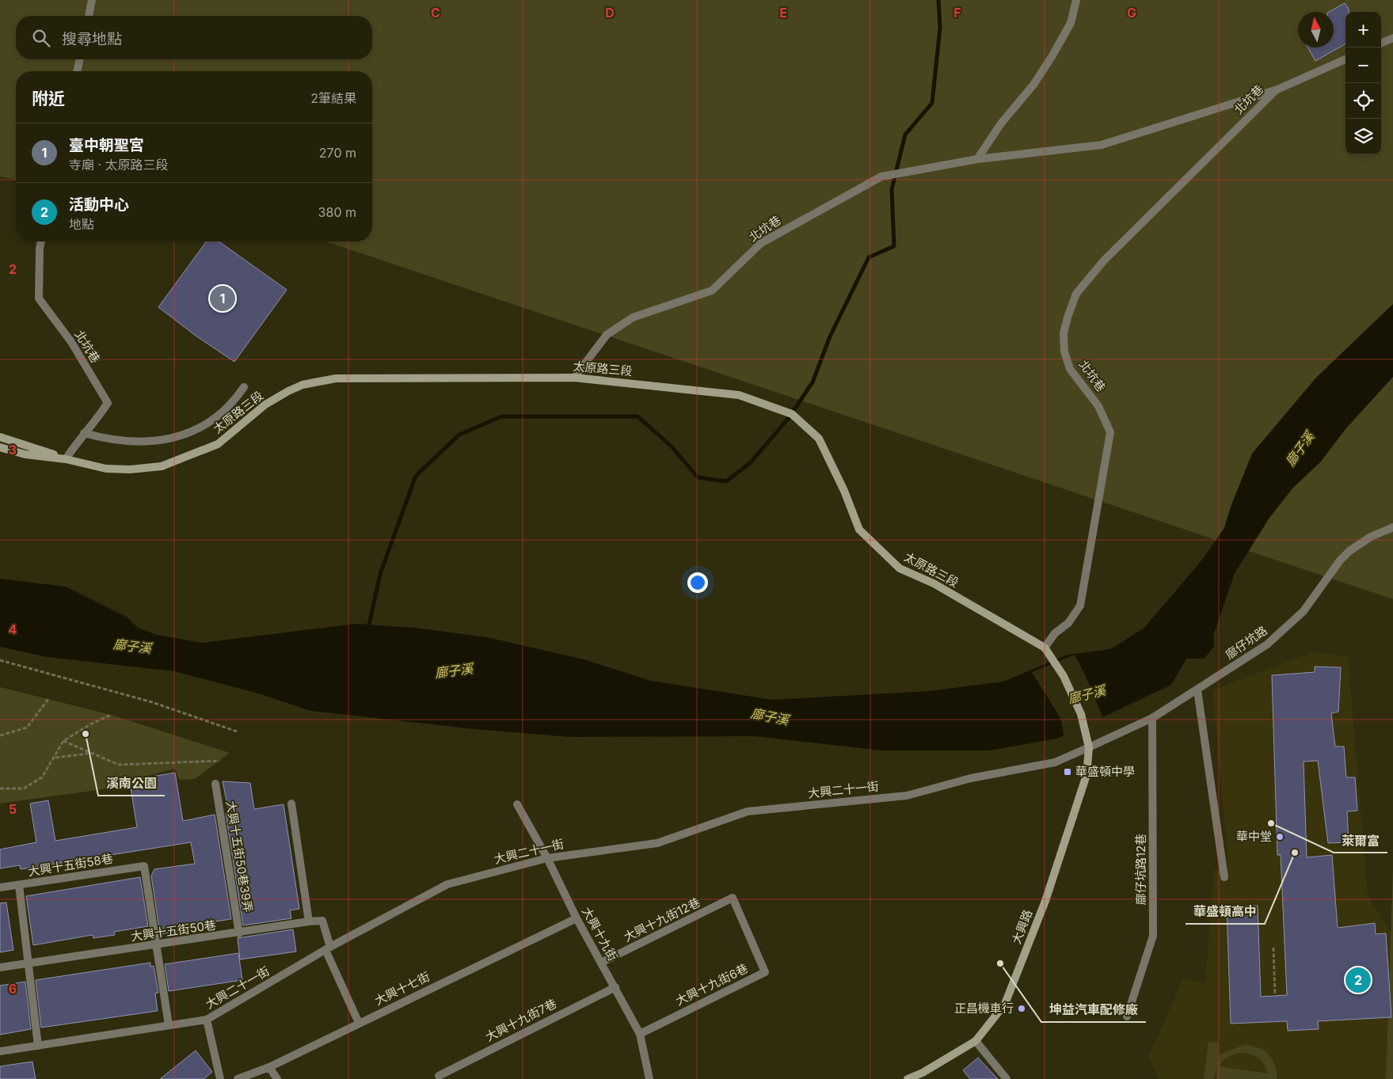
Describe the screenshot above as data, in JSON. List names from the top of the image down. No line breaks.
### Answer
{"streets":{"main road":["太原路三段","大興路"],"street":["北坑巷","廍仔坑路","大興二十一街","大興十五街50巷39弄","大興十五街58巷","廍仔坑路12巷","大興十九街12巷","大興十五街50巷","大興十九街","大興十九街6巷","大興十七街","大興十九街7巷"]},"crossings":[["北坑巷","太原路三段"],["太原路三段","大興路"],["廍仔坑路","大興二十一街"],["廍仔坑路","廍仔坑路12巷"],["廍仔坑路","大興路"],["大興二十一街","大興路"],["大興二十一街","大興十五街50巷"],["大興二十一街","大興十九街"],["大興十五街50巷39弄","大興十五街50巷"],["大興十五街58巷","大興十五街50巷"],["大興十九街12巷","大興十九街"],["大興十九街12巷","大興十九街6巷"],["大興十九街","大興十九街6巷"],["大興十九街","大興十七街"],["大興十九街","大興十九街7巷"]],"water":["廍子溪"],"places":{"other":["溪南公園","萊爾富","華中堂","華盛頓高中","坤益汽車配修廠","正昌機車行"],"transit":["華盛頓中學"]},"north":"top","page":{"map_buttons":["+","−"],"search":"搜尋地點","heading":["附近","2筆結果"],"list":[{"mark":"1","name":"臺中朝聖宮","note":"寺廟 · 太原路三段","value":"270 m"},{"mark":"2","name":"活動中心","note":"地點","value":"380 m"}],"pins":["1","2"]},"grid":{"columns":["C","D","E","F","G"],"rows":["2","3","4","5","6"]}}
